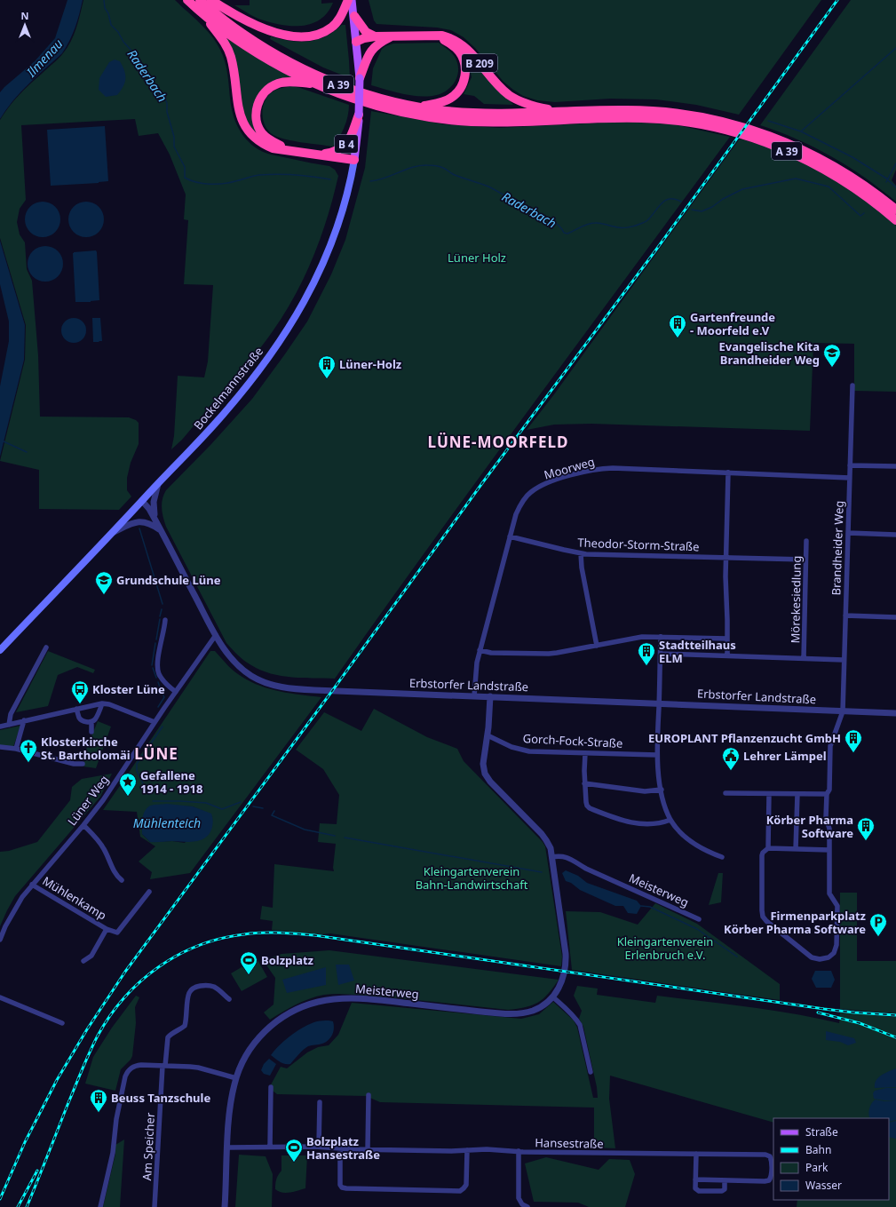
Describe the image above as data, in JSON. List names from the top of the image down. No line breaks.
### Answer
{"streets":{"highway":["B 209","A 39","B 4"],"main road":["Bockelmannstraße"],"street":["Moorweg","Theodor-Storm-Straße","Brandheider Weg","Mörekesiedlung","Erbstorfer Landstraße","Gorch-Fock-Straße","Lüner Weg","Meisterweg","Mühlenkamp","Hansestraße","Am Speicher"]},"crossings":[["B 209","A 39"],["B 4","Bockelmannstraße"],["Bockelmannstraße","Erbstorfer Landstraße"],["Moorweg","Theodor-Storm-Straße"],["Moorweg","Brandheider Weg"],["Moorweg","Erbstorfer Landstraße"],["Theodor-Storm-Straße","Mörekesiedlung"],["Brandheider Weg","Mörekesiedlung"],["Brandheider Weg","Erbstorfer Landstraße"],["Erbstorfer Landstraße","Lüner Weg"],["Gorch-Fock-Straße","Meisterweg"],["Lüner Weg","Mühlenkamp"],["Meisterweg","Hansestraße"]],"districts":["LÜNE-MOORFELD","LÜNE"],"water":["Ilmenau","Raderbach","Mühlenteich"],"parks":["Lüner Holz","Kleingartenverein Bahn-Landwirtschaft","Kleingartenverein Erlenbruch e.V."],"places":{"building":["Gartenfreunde - Moorfeld e.V","Lüner-Holz","Stadtteilhaus ELM","EUROPLANT Pflanzenzucht GmbH","Körber Pharma Software","Beuss Tanzschule"],"school or university":["Evangelische Kita Brandheider Weg","Grundschule Lüne"],"bus stop":["Kloster Lüne"],"church":["Klosterkirche St. Bartholomäi"],"public building":["Lehrer Lämpel"],"place":["Gefallene 1914 - 1918"],"parking":["Firmenparkplatz Körber Pharma Software"],"sports":["Bolzplatz","Bolzplatz Hansestraße"]},"legend":["Straße","Bahn","Park","Wasser"],"north":"top"}
